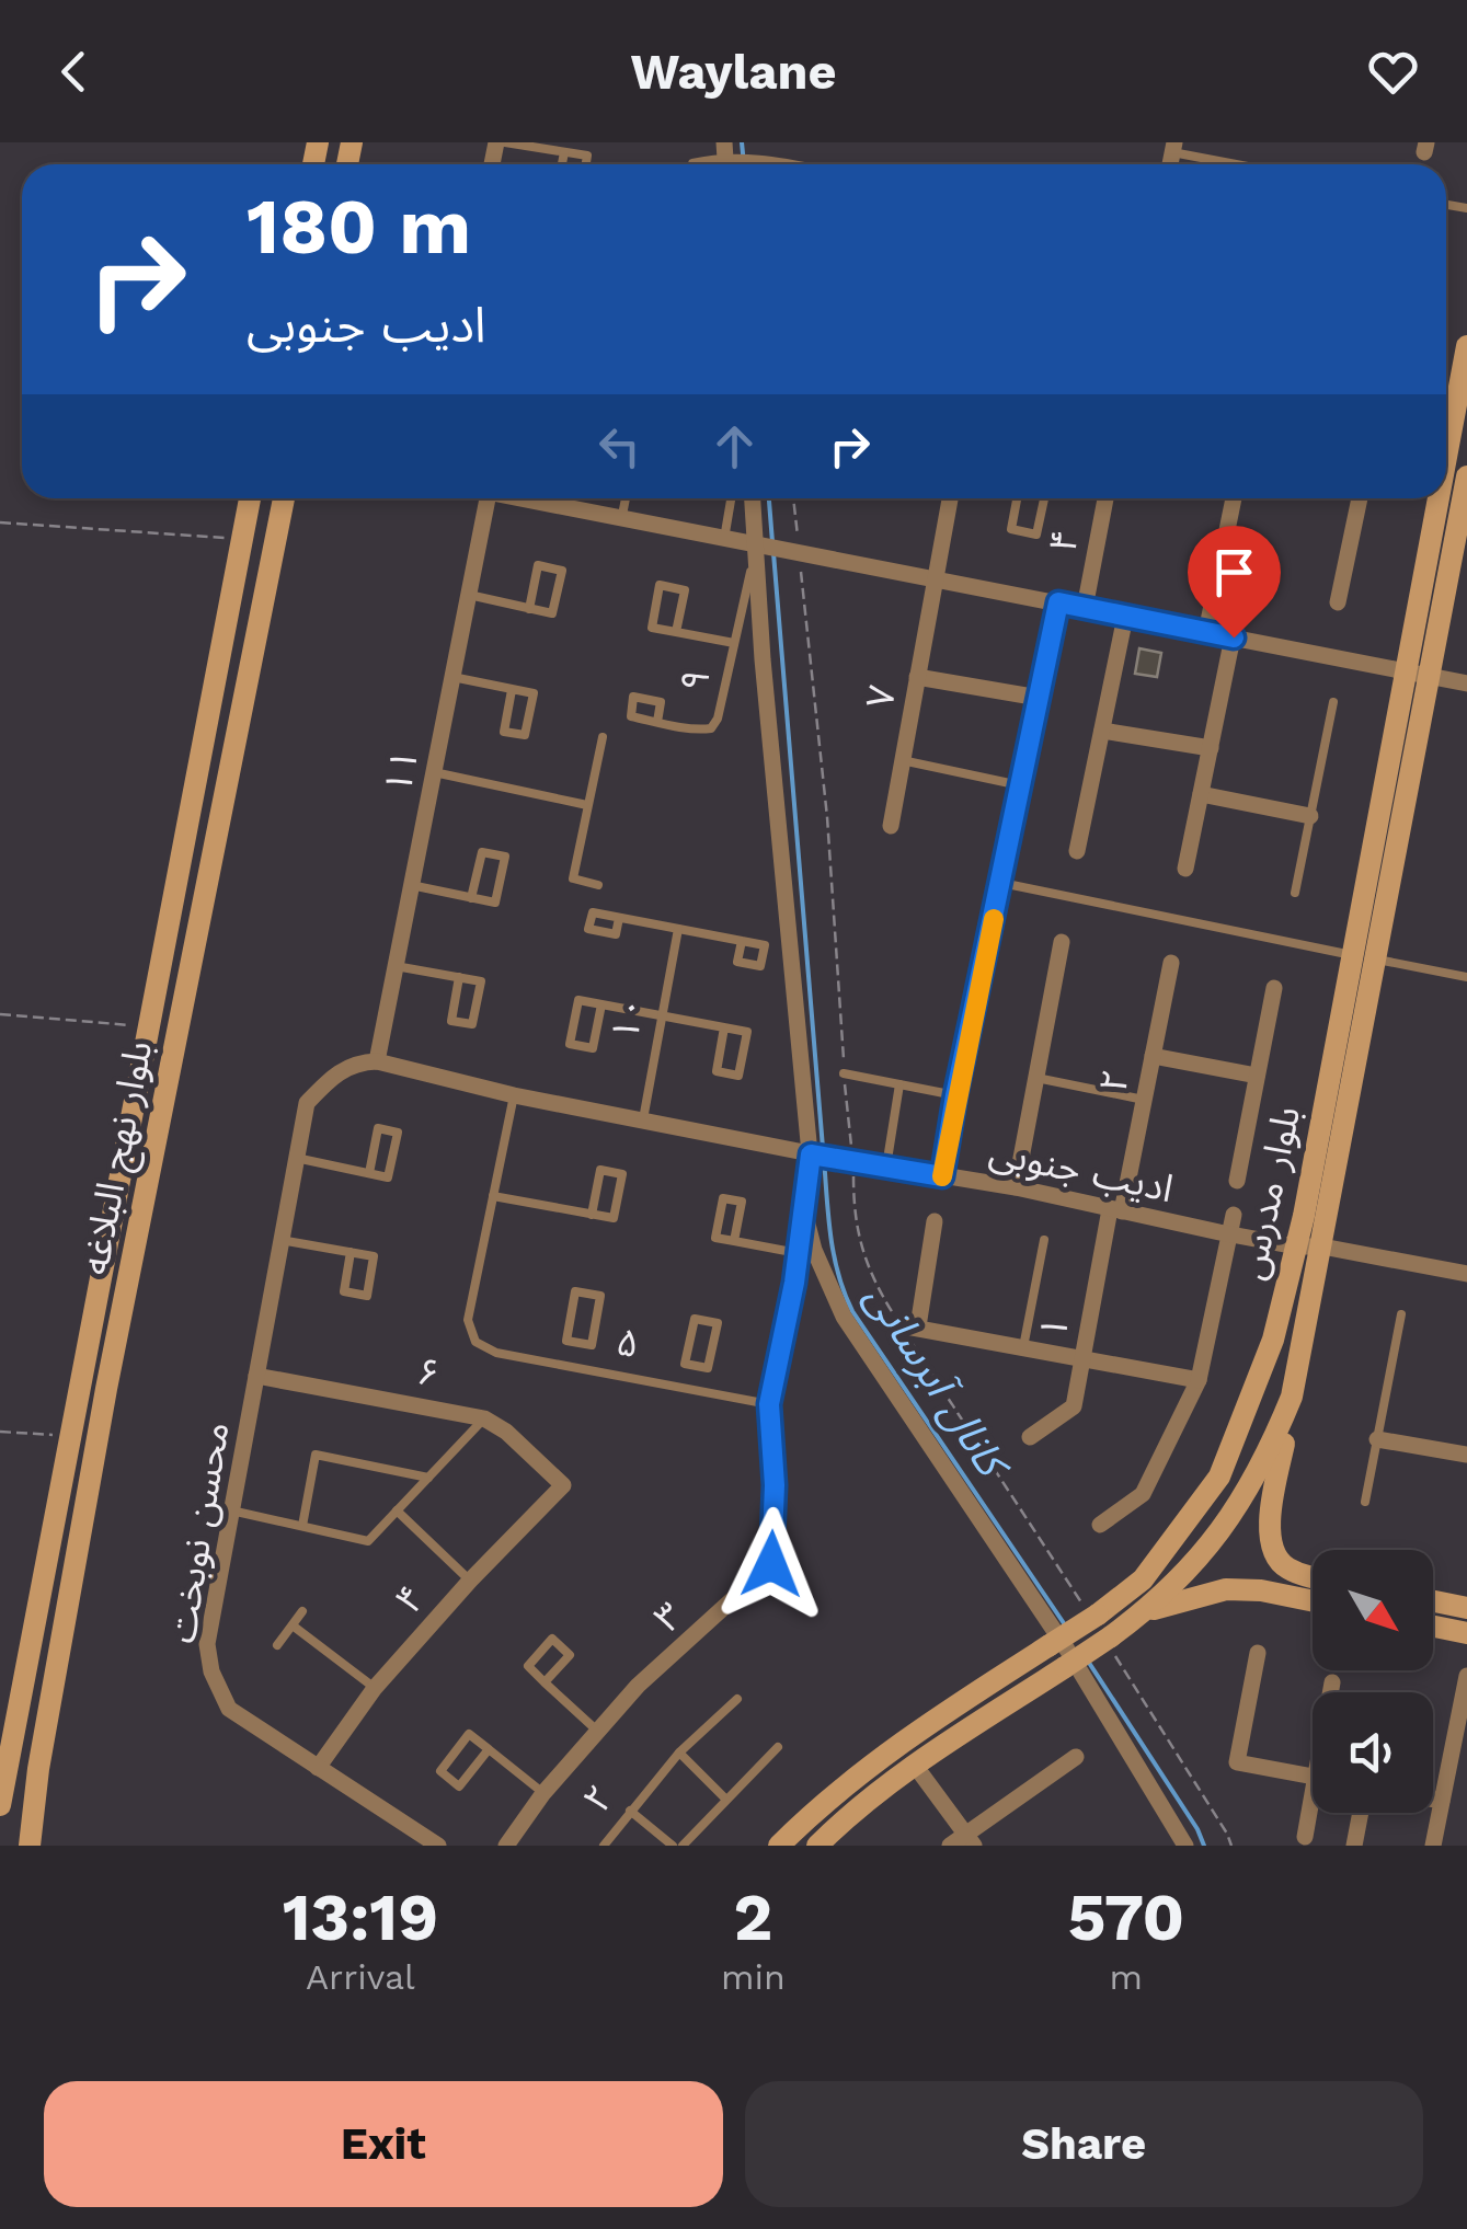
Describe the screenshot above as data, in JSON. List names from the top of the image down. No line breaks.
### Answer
{"streets":{"street":["۴","۷","۱۱","۲","بلوار نهج البلاغه","ادیب جنوبی","بلوار مدرس","۱","۶","محسن نوبخت","۳"],"lane":["۹","۱۰","۵"]},"crossings":[["۴","۶"],["۴","محسن نوبخت"],["۹","۳"],["۱۱","محسن نوبخت"],["۲","ادیب جنوبی"],["۲","۱"],["ادیب جنوبی","بلوار مدرس"],["ادیب جنوبی","۱"],["ادیب جنوبی","۳"],["۵","۶"],["۵","۳"],["۶","محسن نوبخت"]],"water":["کانال آبرسانی"],"north":"bottom right","page":{"header":"Waylane","turn":["180 m","ادیب جنوبی"],"eta":["13:19","Arrival","2","min","570","m"],"buttons":["Exit","Share"]}}
